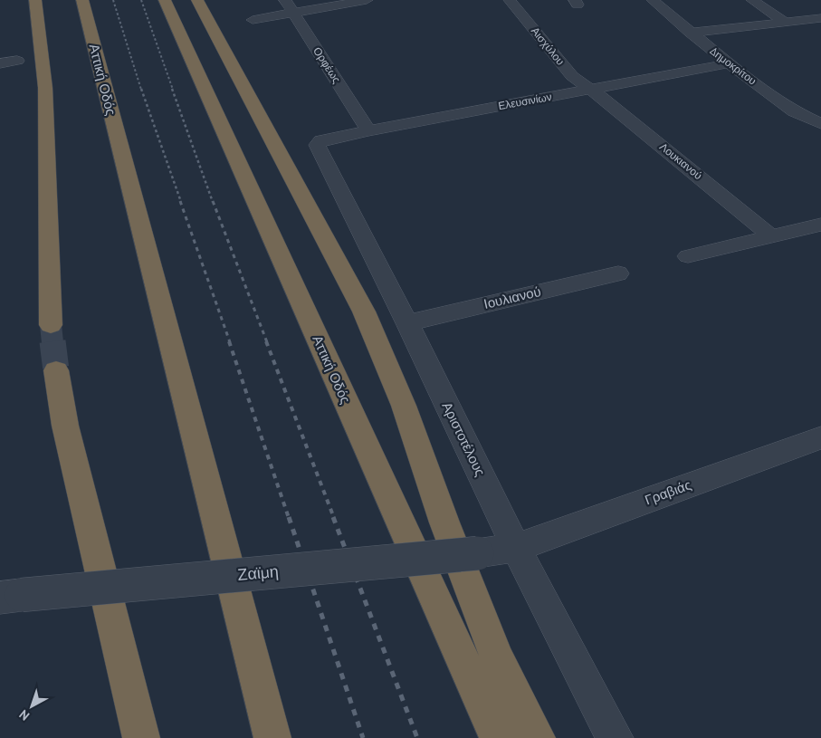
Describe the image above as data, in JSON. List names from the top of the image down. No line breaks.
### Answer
{"streets":{"highway":["Αττική Οδός"],"street":["Αισχύλου","Ορφέως","Δημοκρίτου","Ελευσινίων","Λουκιανού","Ιουλιανού","Αριστοτέλους","Γραβιάς","Ζαϊμη"]},"crossings":[["Αισχύλου","Ελευσινίων"],["Αισχύλου","Λουκιανού"],["Ορφέως","Ελευσινίων"],["Δημοκρίτου","Ελευσινίων"],["Ελευσινίων","Λουκιανού"],["Ελευσινίων","Αριστοτέλους"],["Ιουλιανού","Αριστοτέλους"],["Αριστοτέλους","Γραβιάς"],["Αριστοτέλους","Ζαϊμη"],["Γραβιάς","Ζαϊμη"]],"north":"bottom left"}
